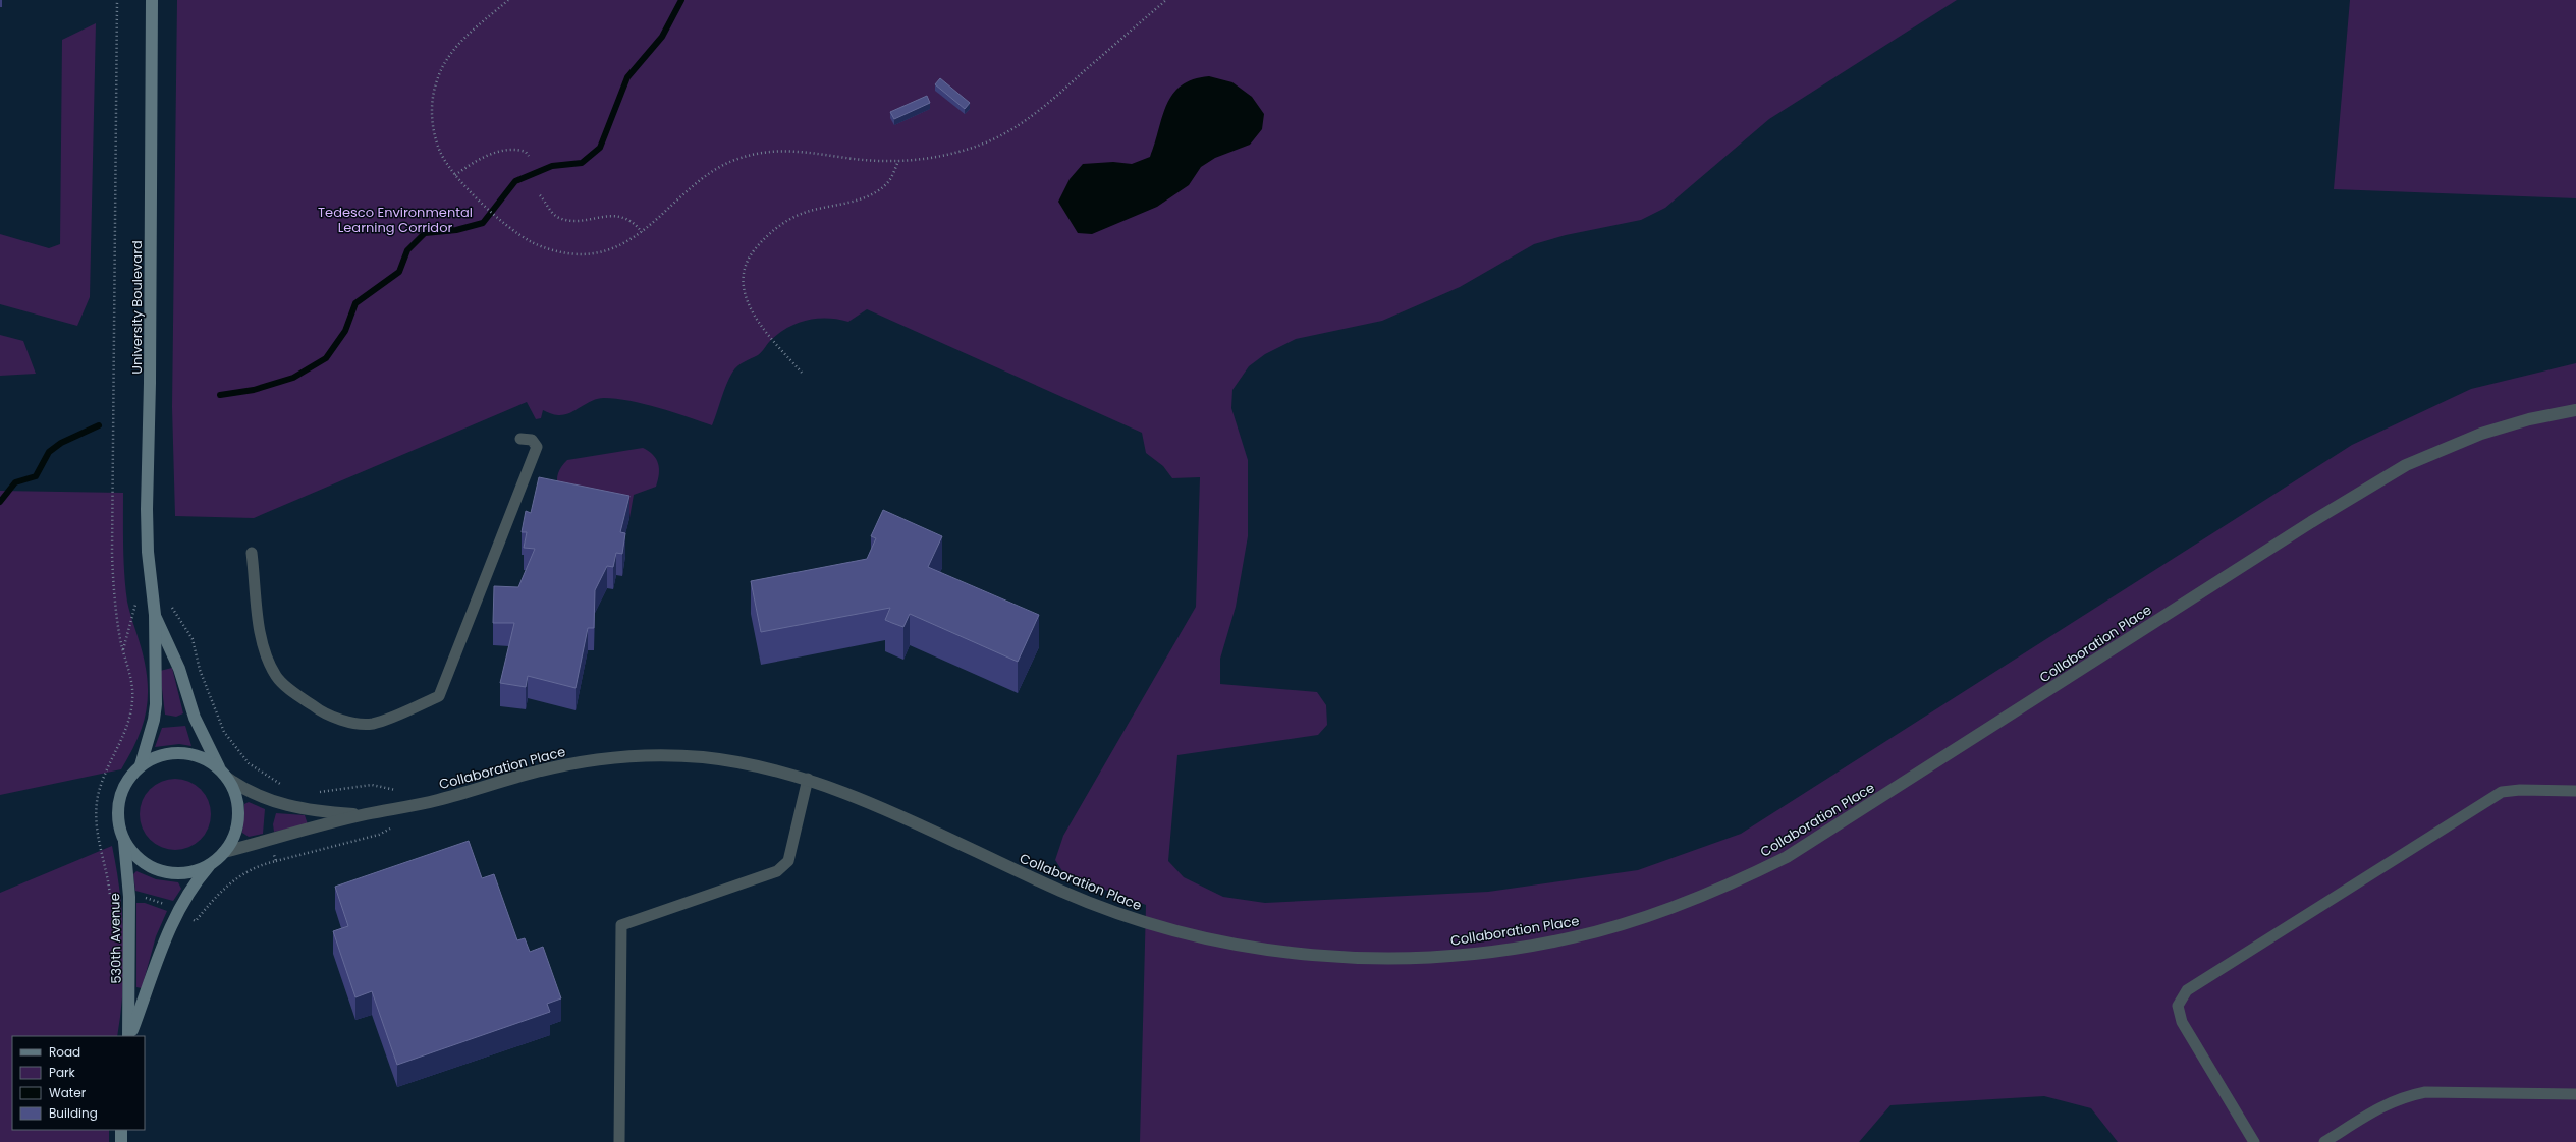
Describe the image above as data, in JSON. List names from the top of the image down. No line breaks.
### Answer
{"streets":{"street":["University Boulevard","Collaboration Place","530th Avenue"]},"crossings":[["University Boulevard","Collaboration Place"],["University Boulevard","530th Avenue"],["Collaboration Place","530th Avenue"]],"parks":["Tedesco Environmental Learning Corridor"],"legend":["Road","Park","Water","Building"]}
